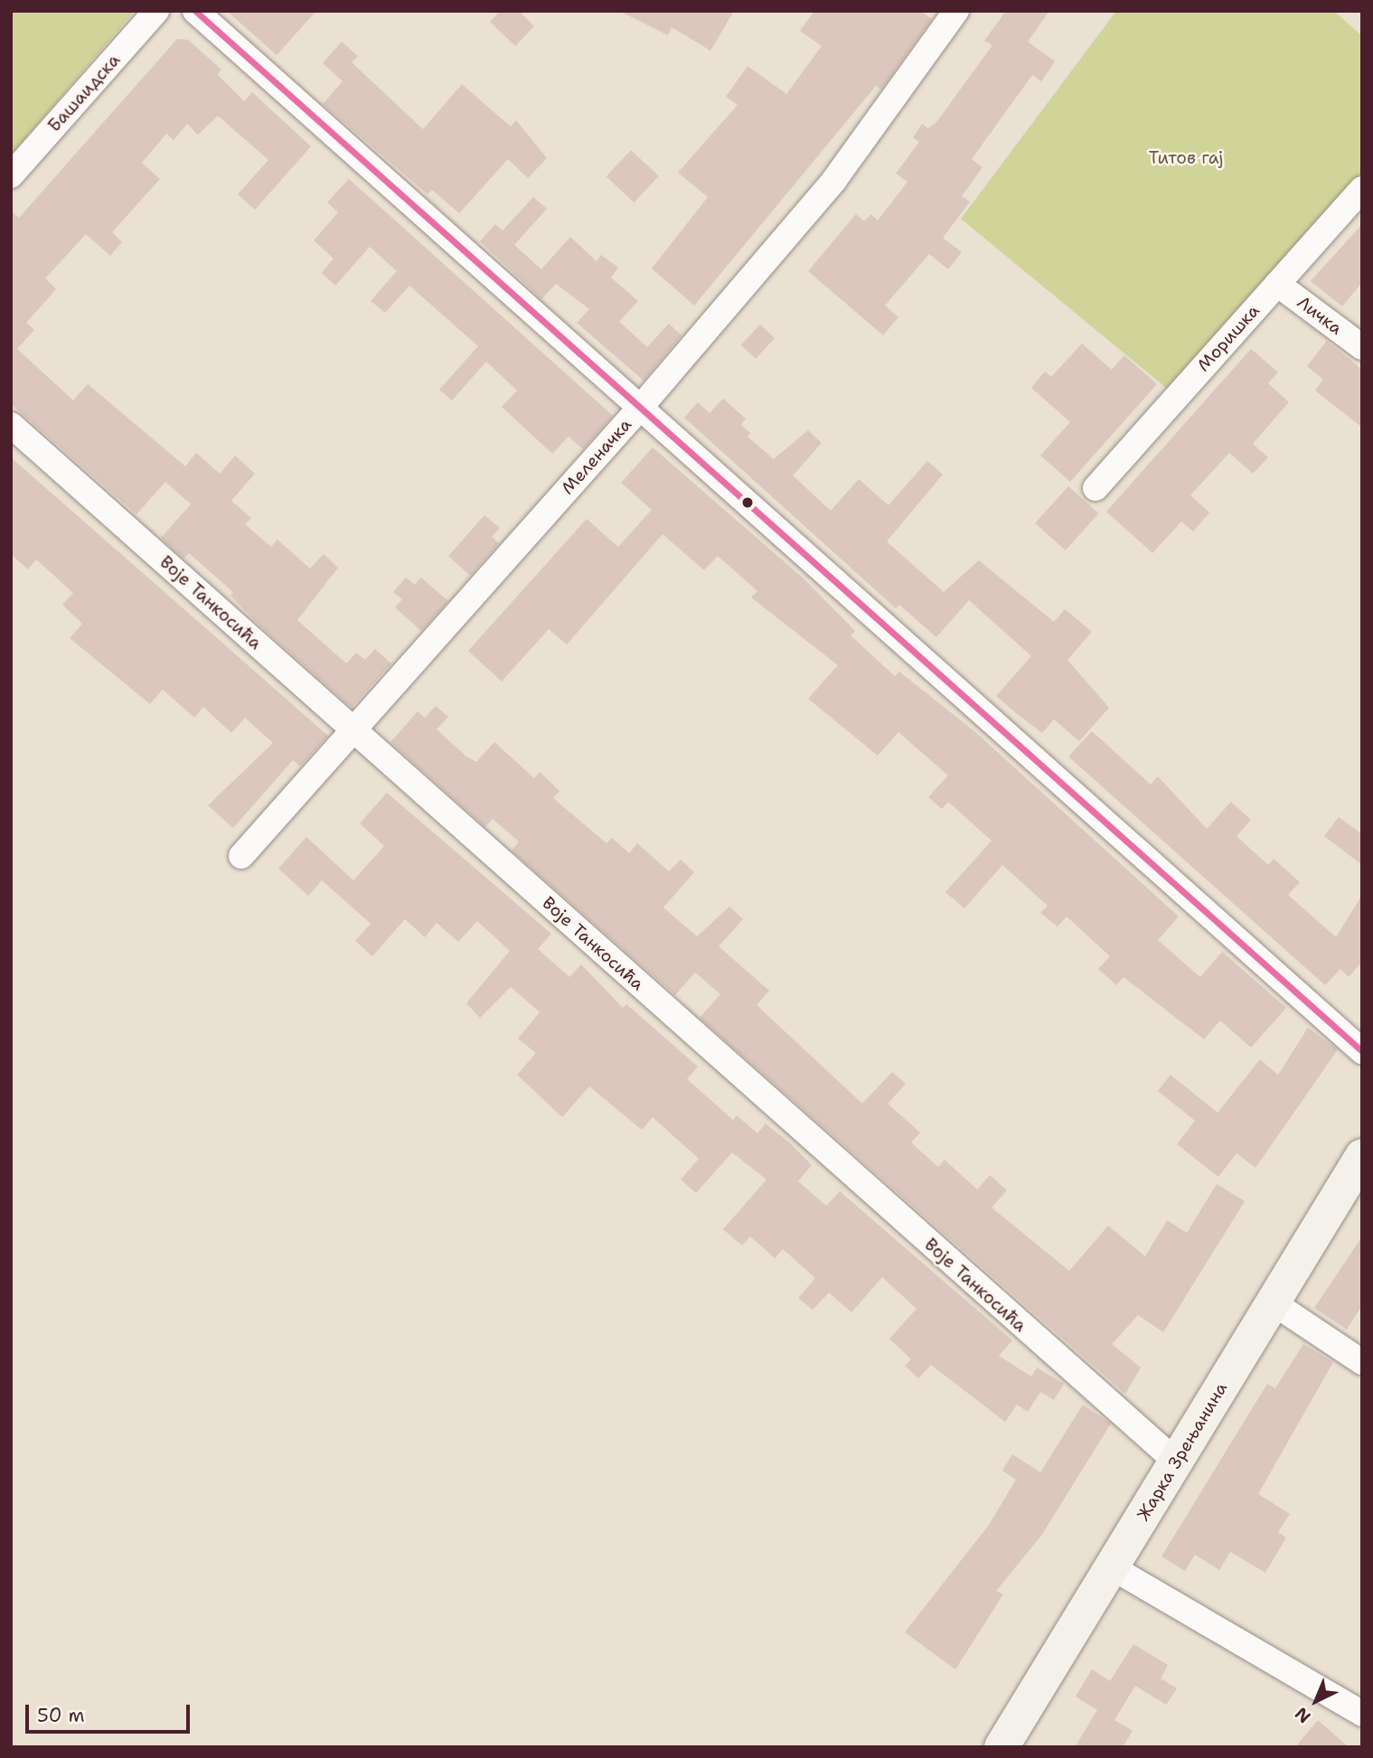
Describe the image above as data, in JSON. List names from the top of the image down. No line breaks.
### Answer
{"streets":{"main road":["Жарка Зрењанина"],"street":["Башаидска","Личка","Моришка","Меленачка","Воје Танкосића"]},"crossings":[["Личка","Моришка"],["Меленачка","Воје Танкосића"],["Воје Танкосића","Жарка Зрењанина"]],"parks":["Титов гај"],"scale_bar":"50 m","north":"bottom left"}
